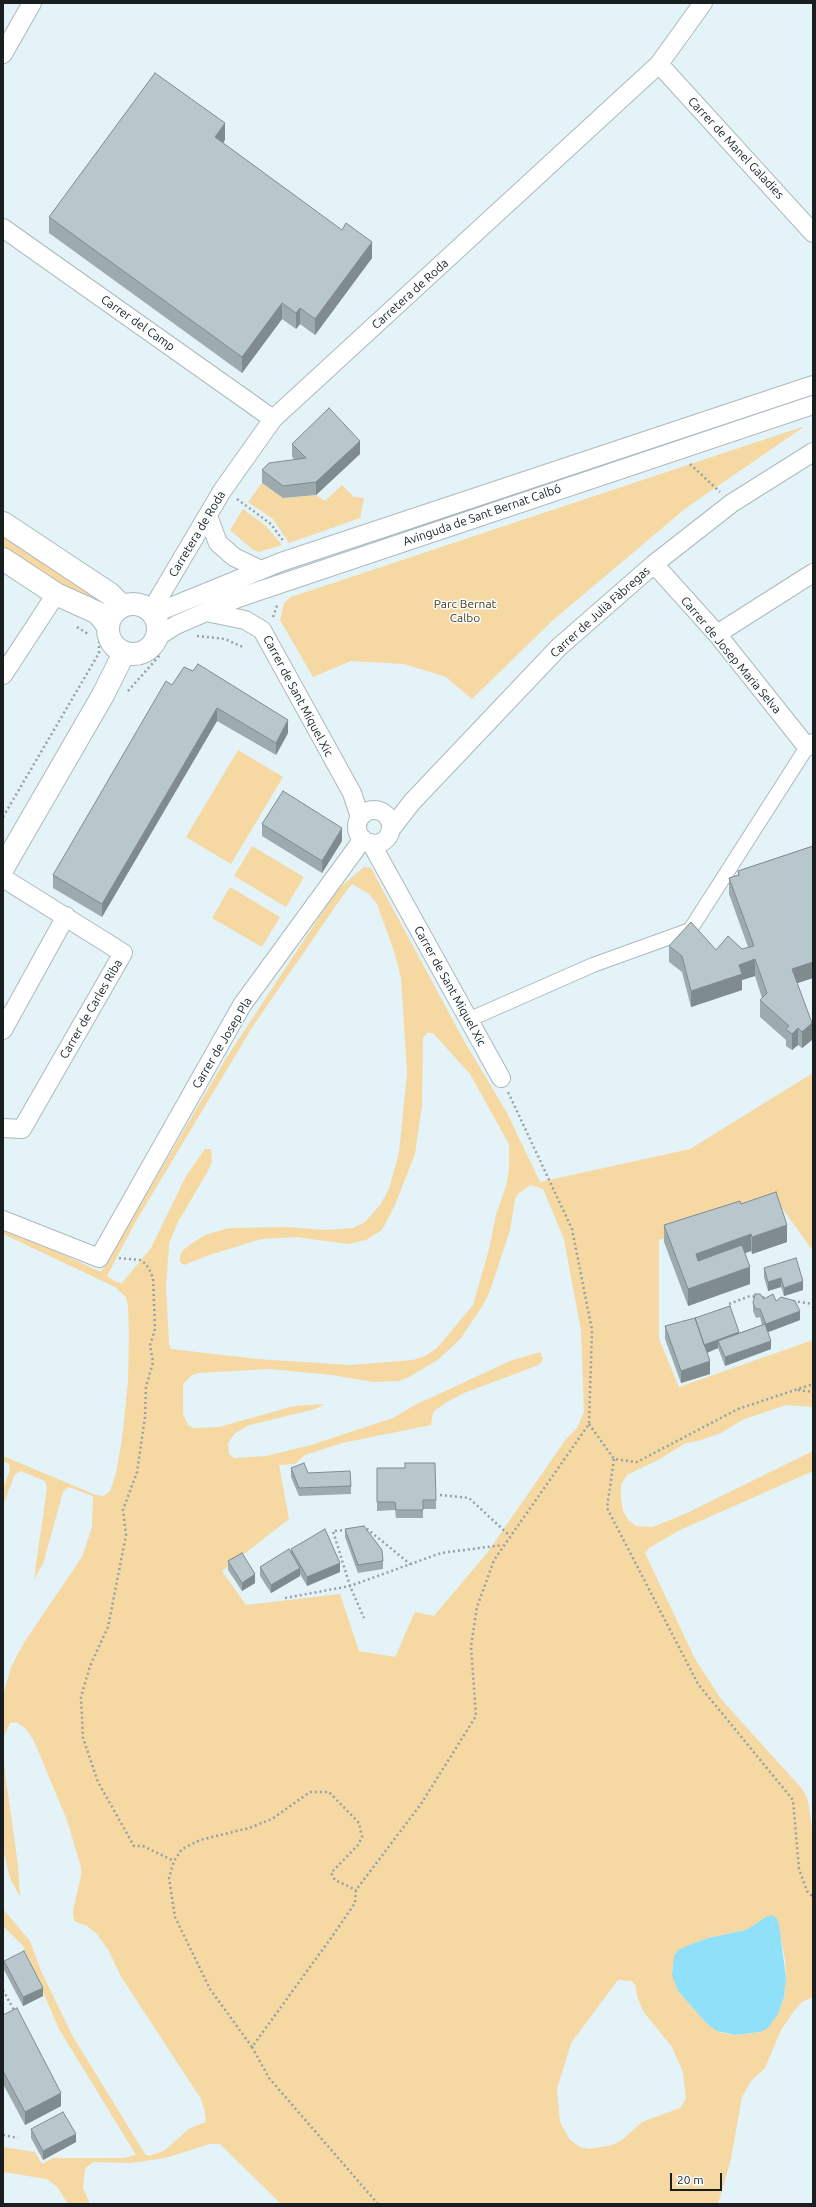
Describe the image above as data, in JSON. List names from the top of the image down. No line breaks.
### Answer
{"streets":{"street":["Carrer de Manel Galadies","Carretera de Roda","Carrer del Camp","Avinguda de Sant Bernat Calbó","Carrer de Julià Fàbregas","Carrer de Josep Maria Selva","Carrer de Sant Miquel Xic","Carrer de Carles Riba","Carrer de Josep Pla"]},"crossings":[["Carrer de Manel Galadies","Carretera de Roda"],["Carretera de Roda","Carrer del Camp"],["Carretera de Roda","Avinguda de Sant Bernat Calbó"],["Avinguda de Sant Bernat Calbó","Carrer de Sant Miquel Xic"],["Carrer de Julià Fàbregas","Carrer de Josep Maria Selva"],["Carrer de Julià Fàbregas","Carrer de Sant Miquel Xic"],["Carrer de Julià Fàbregas","Carrer de Josep Pla"],["Carrer de Sant Miquel Xic","Carrer de Josep Pla"]],"parks":["Parc Bernat Calbo"],"scale_bar":"20 m"}
